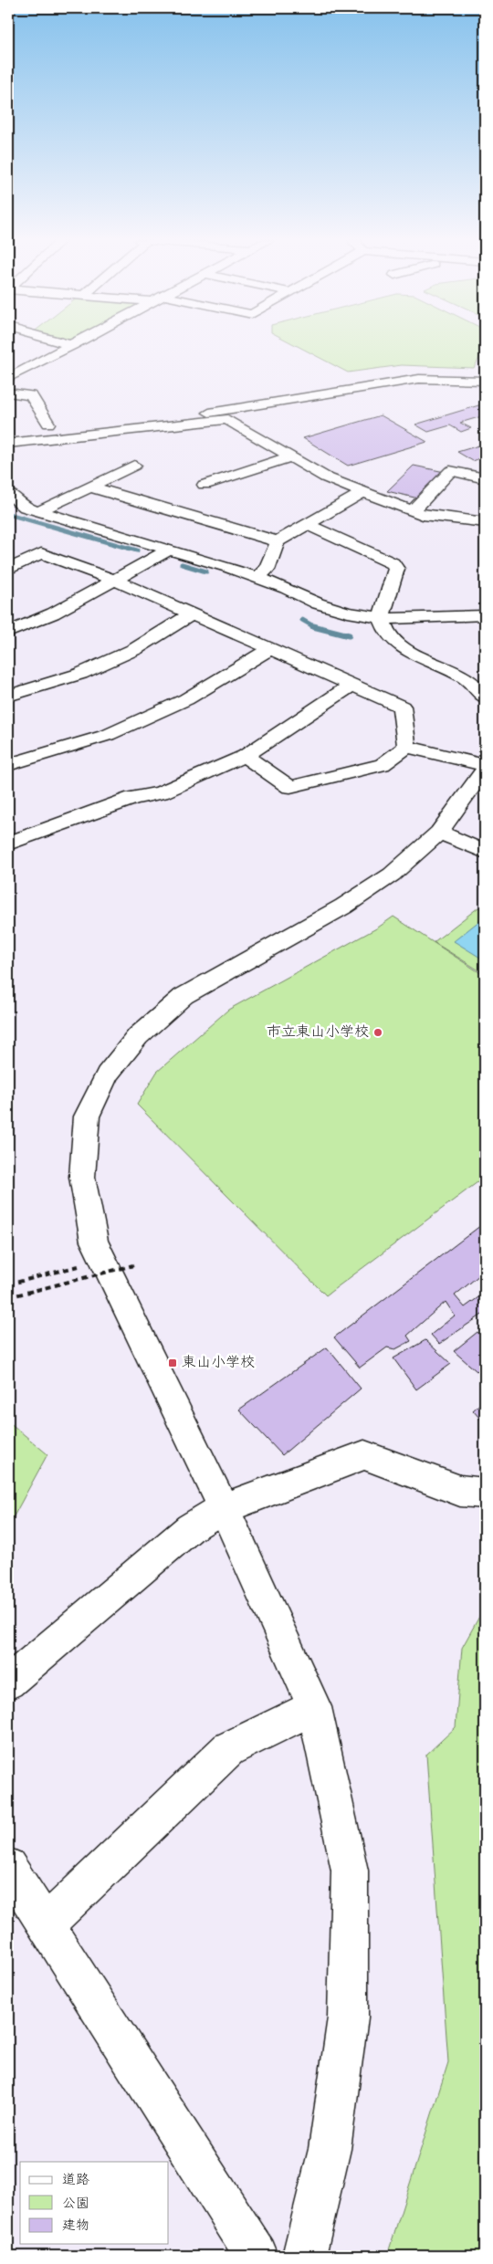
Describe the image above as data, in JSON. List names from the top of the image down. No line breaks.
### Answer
{"places":{"other":["市立東山小学校"],"transit":["東山小学校"]},"legend":["道路","公園","建物"]}
